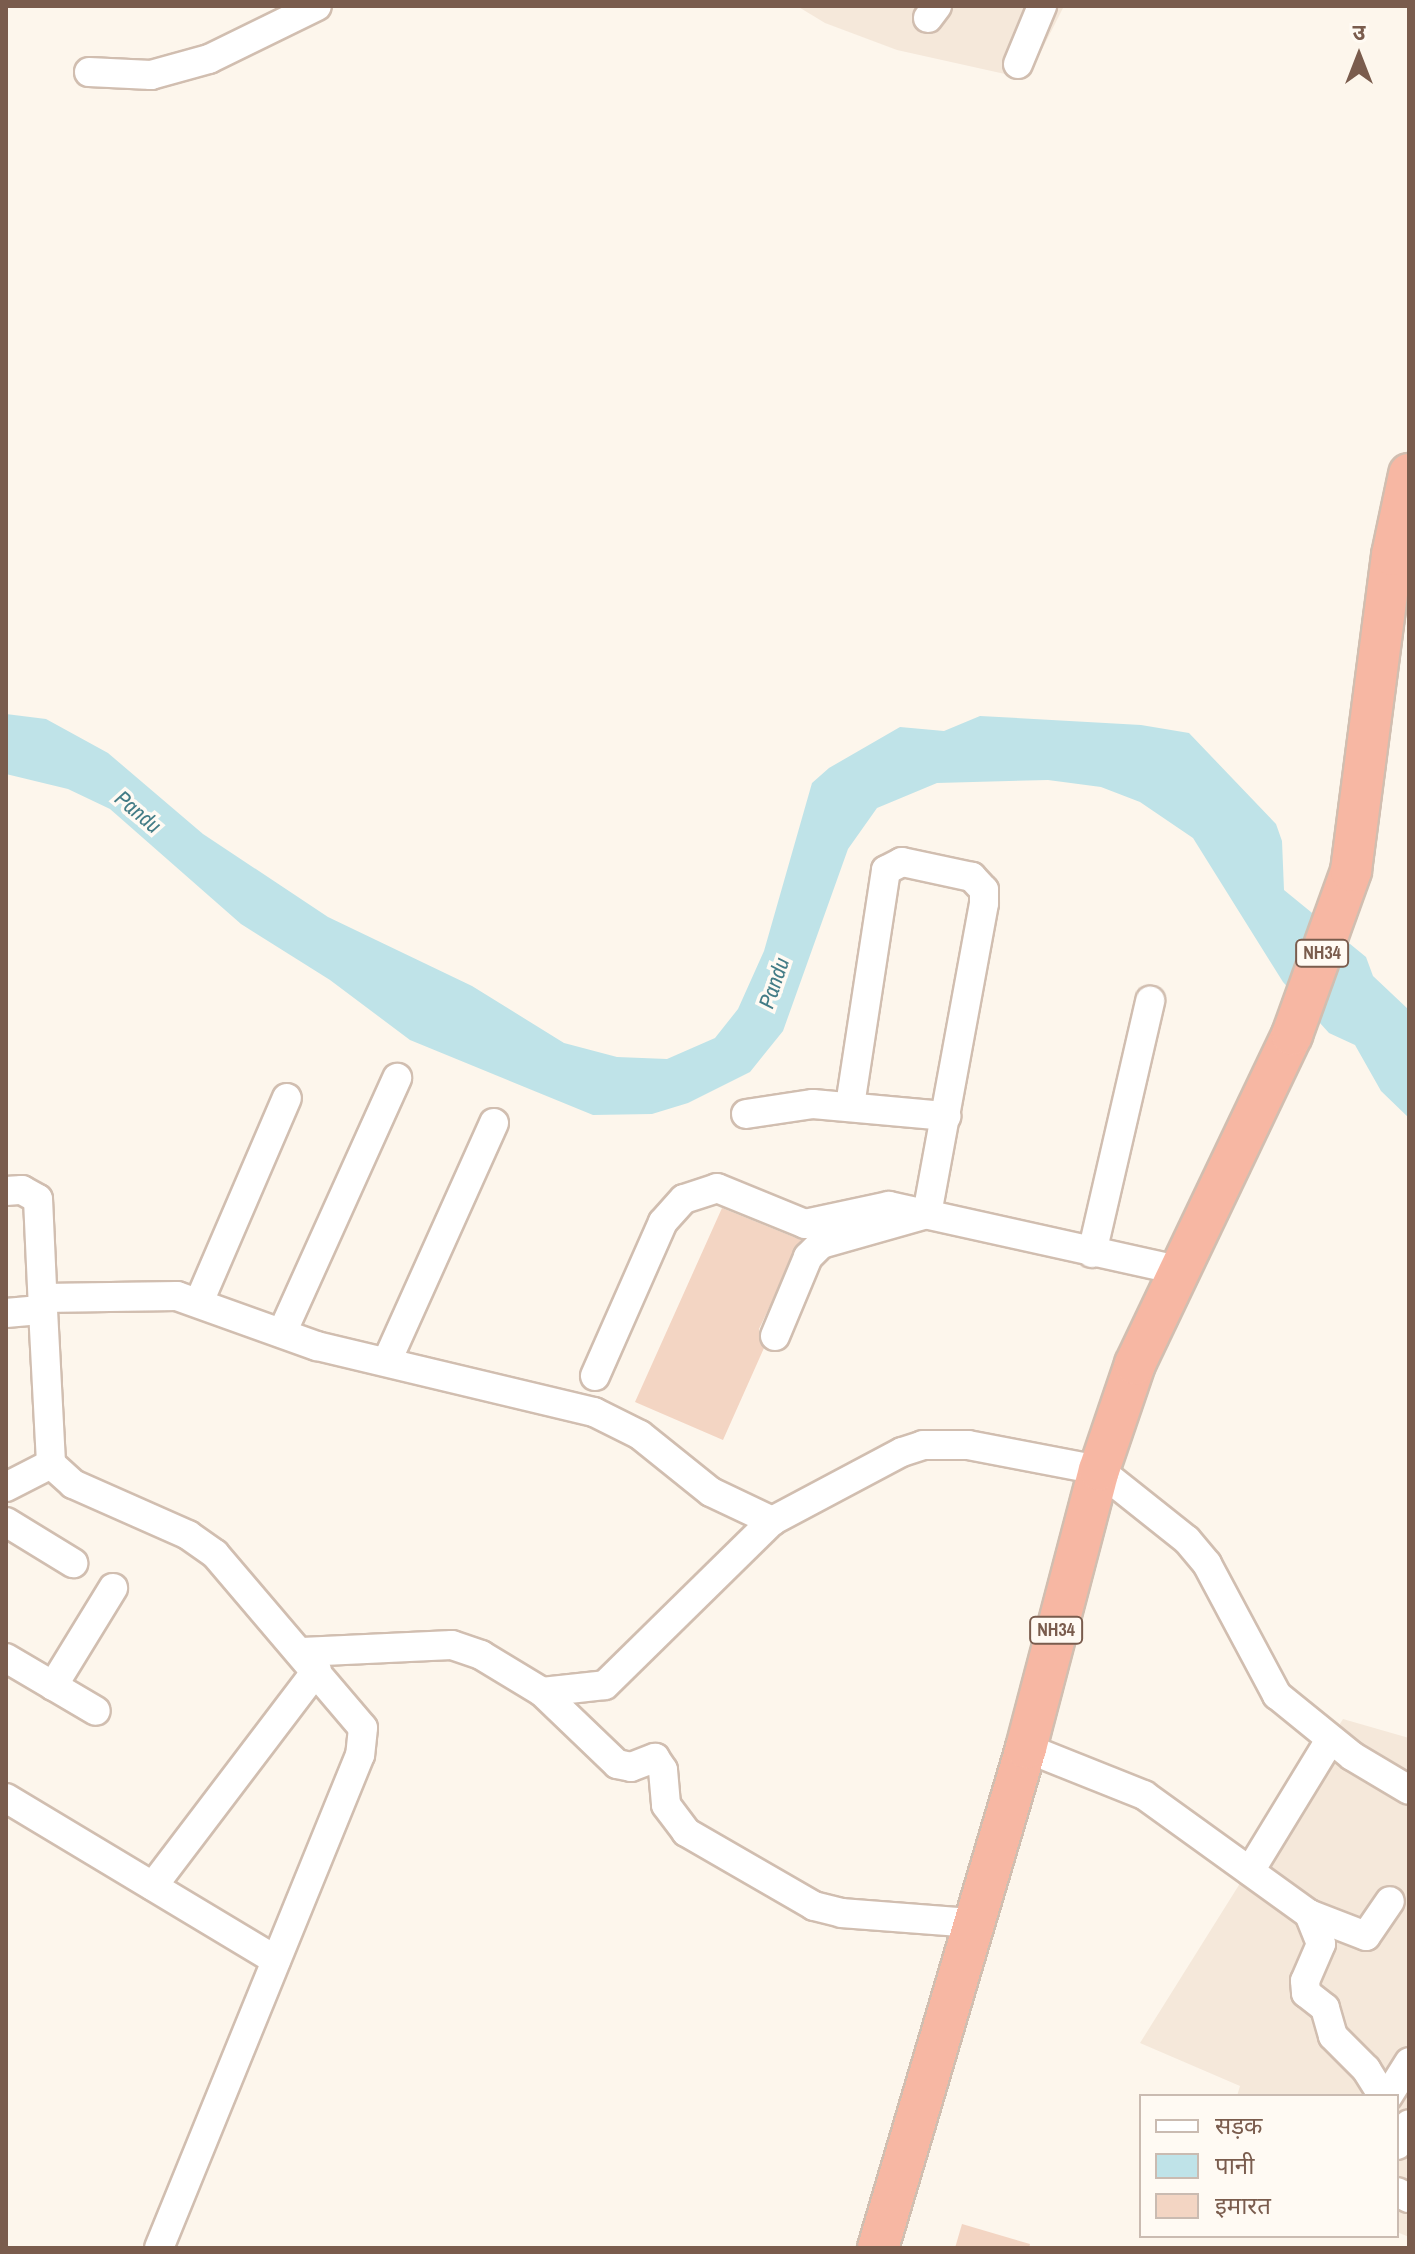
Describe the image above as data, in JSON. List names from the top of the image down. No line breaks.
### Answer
{"streets":{"highway":["NH34"]},"water":["Pandu"],"legend":["सड़क","पानी","इमारत"],"north":"top"}
